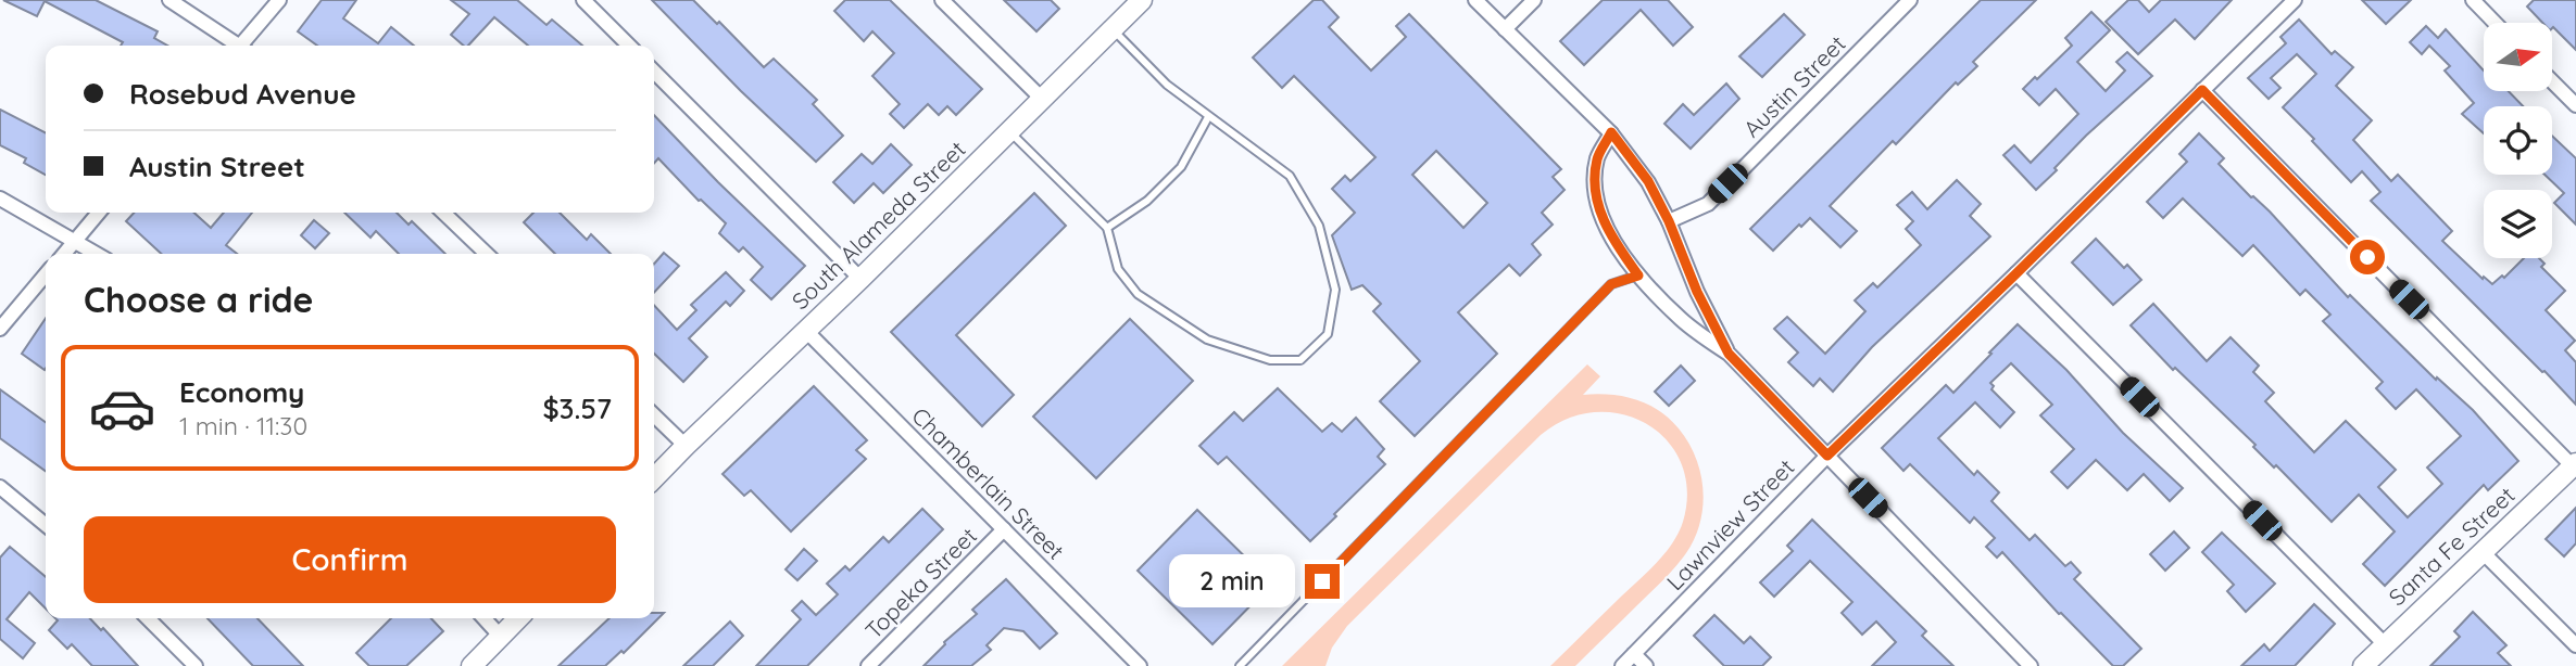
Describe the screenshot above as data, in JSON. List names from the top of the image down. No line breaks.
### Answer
{"streets":{"main road":["South Alameda Street","Santa Fe Street"],"street":["Austin Street","Chamberlain Street","Lawnview Street","Topeka Street"]},"crossings":[["South Alameda Street","Chamberlain Street"],["Chamberlain Street","Topeka Street"]],"north":"right","page":{"banner":["Rosebud Avenue","Austin Street"],"heading":"Choose a ride","list":[{"name":"Economy","note":"1 min · 11:30","value":"$3.57"}],"buttons":"Confirm","bubble":"2 min"}}
